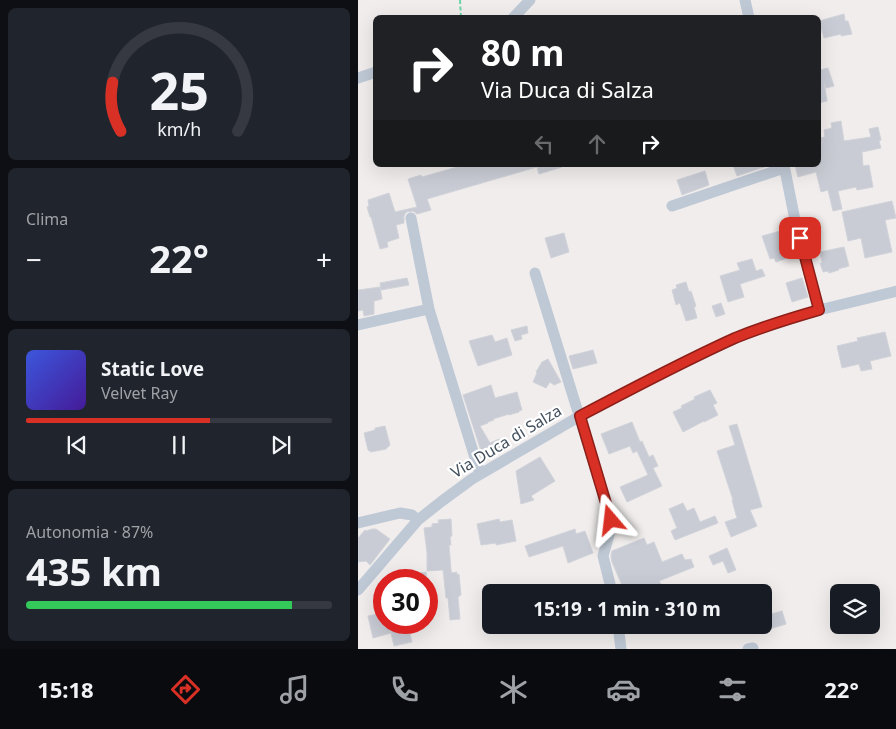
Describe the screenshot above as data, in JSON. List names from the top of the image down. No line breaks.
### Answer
{"streets":{"street":["Via Duca di Salza"]},"page":{"turn":["80 m","Via Duca di Salza"],"tile":["Clima",["Autonomia · 87%","435 km"]],"heat":["−","22°","+"],"song":["Static Love","Velvet Ray"],"limit":"30","trip":"15:19 · 1 min · 310 m","tabs":["15:18","22°"],"gauge":["25","km/h"]}}
